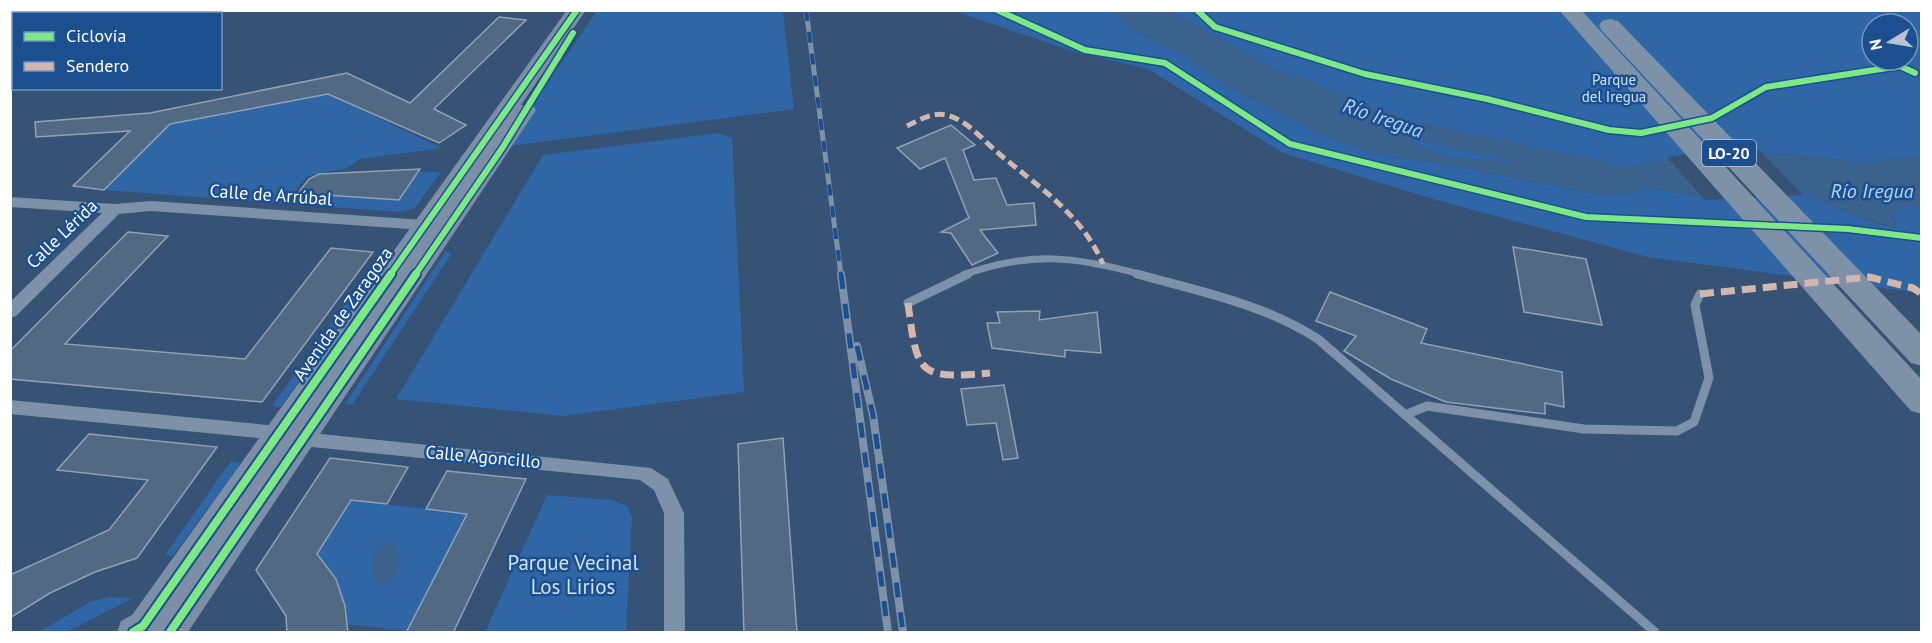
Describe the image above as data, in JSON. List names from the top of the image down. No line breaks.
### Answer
{"streets":{"highway":["LO-20"],"main road":["Avenida de Zaragoza"],"street":["Calle de Arrúbal","Calle Lérida","Calle Agoncillo"]},"crossings":[["Calle de Arrúbal","Calle Lérida"],["Calle de Arrúbal","Avenida de Zaragoza"],["Avenida de Zaragoza","Calle Agoncillo"]],"water":["Río Iregua"],"parks":["Parque del Iregua","Parque Vecinal Los Lirios"],"legend":["Ciclovía","Sendero"],"north":"left"}
